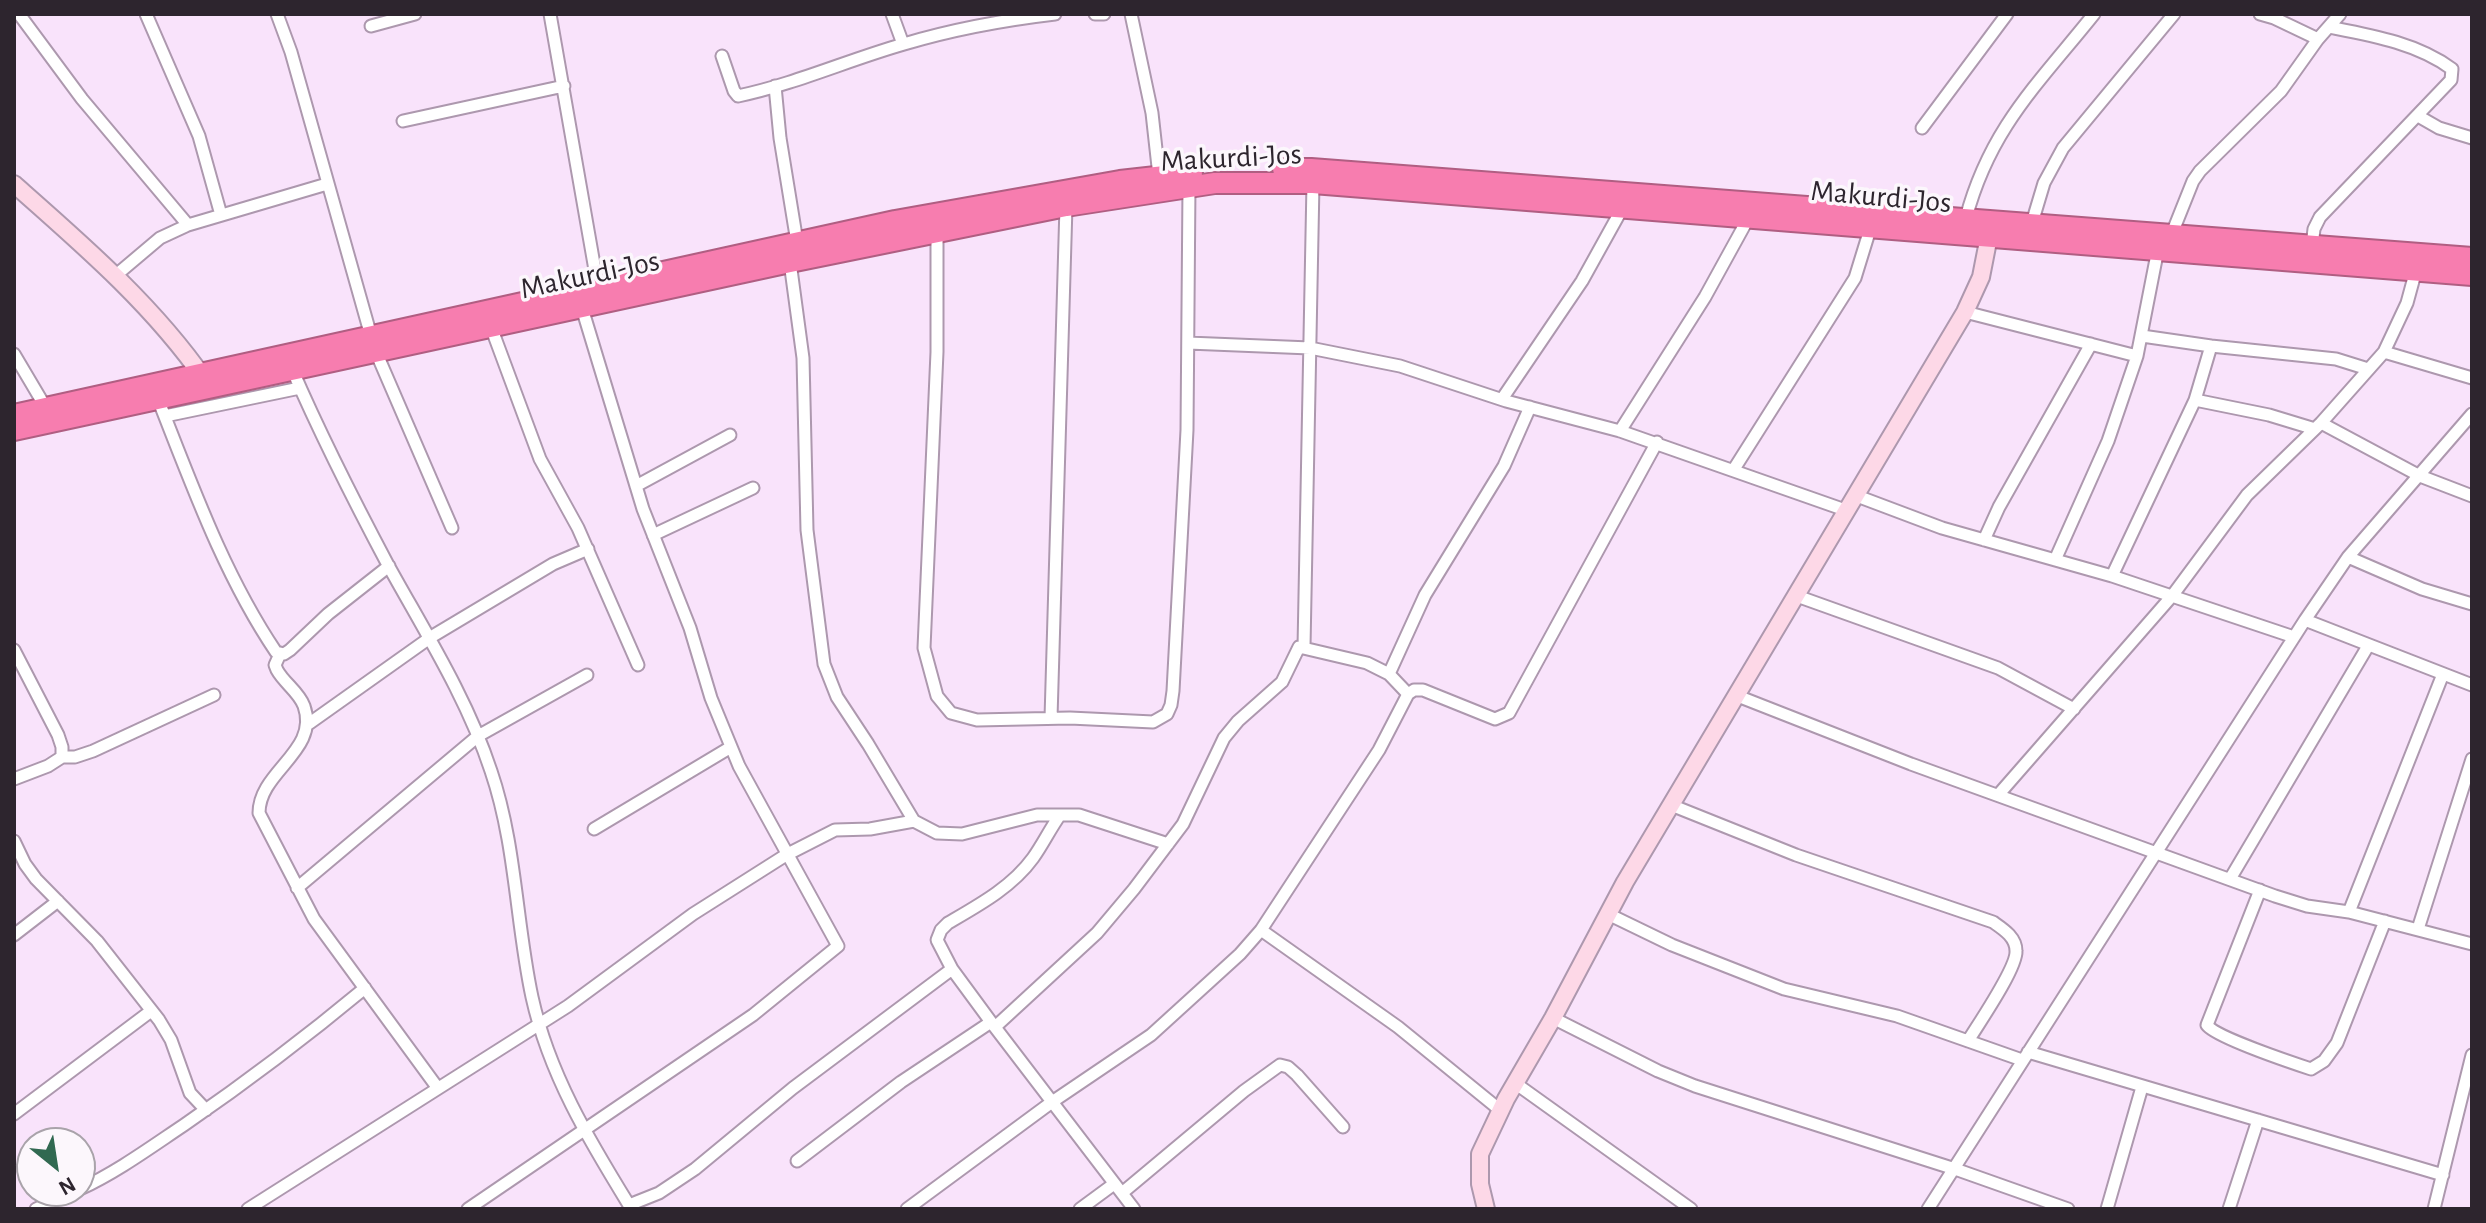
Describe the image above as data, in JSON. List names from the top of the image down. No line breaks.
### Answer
{"streets":{"highway":["Makurdi-Jos"]},"north":"bottom right"}
